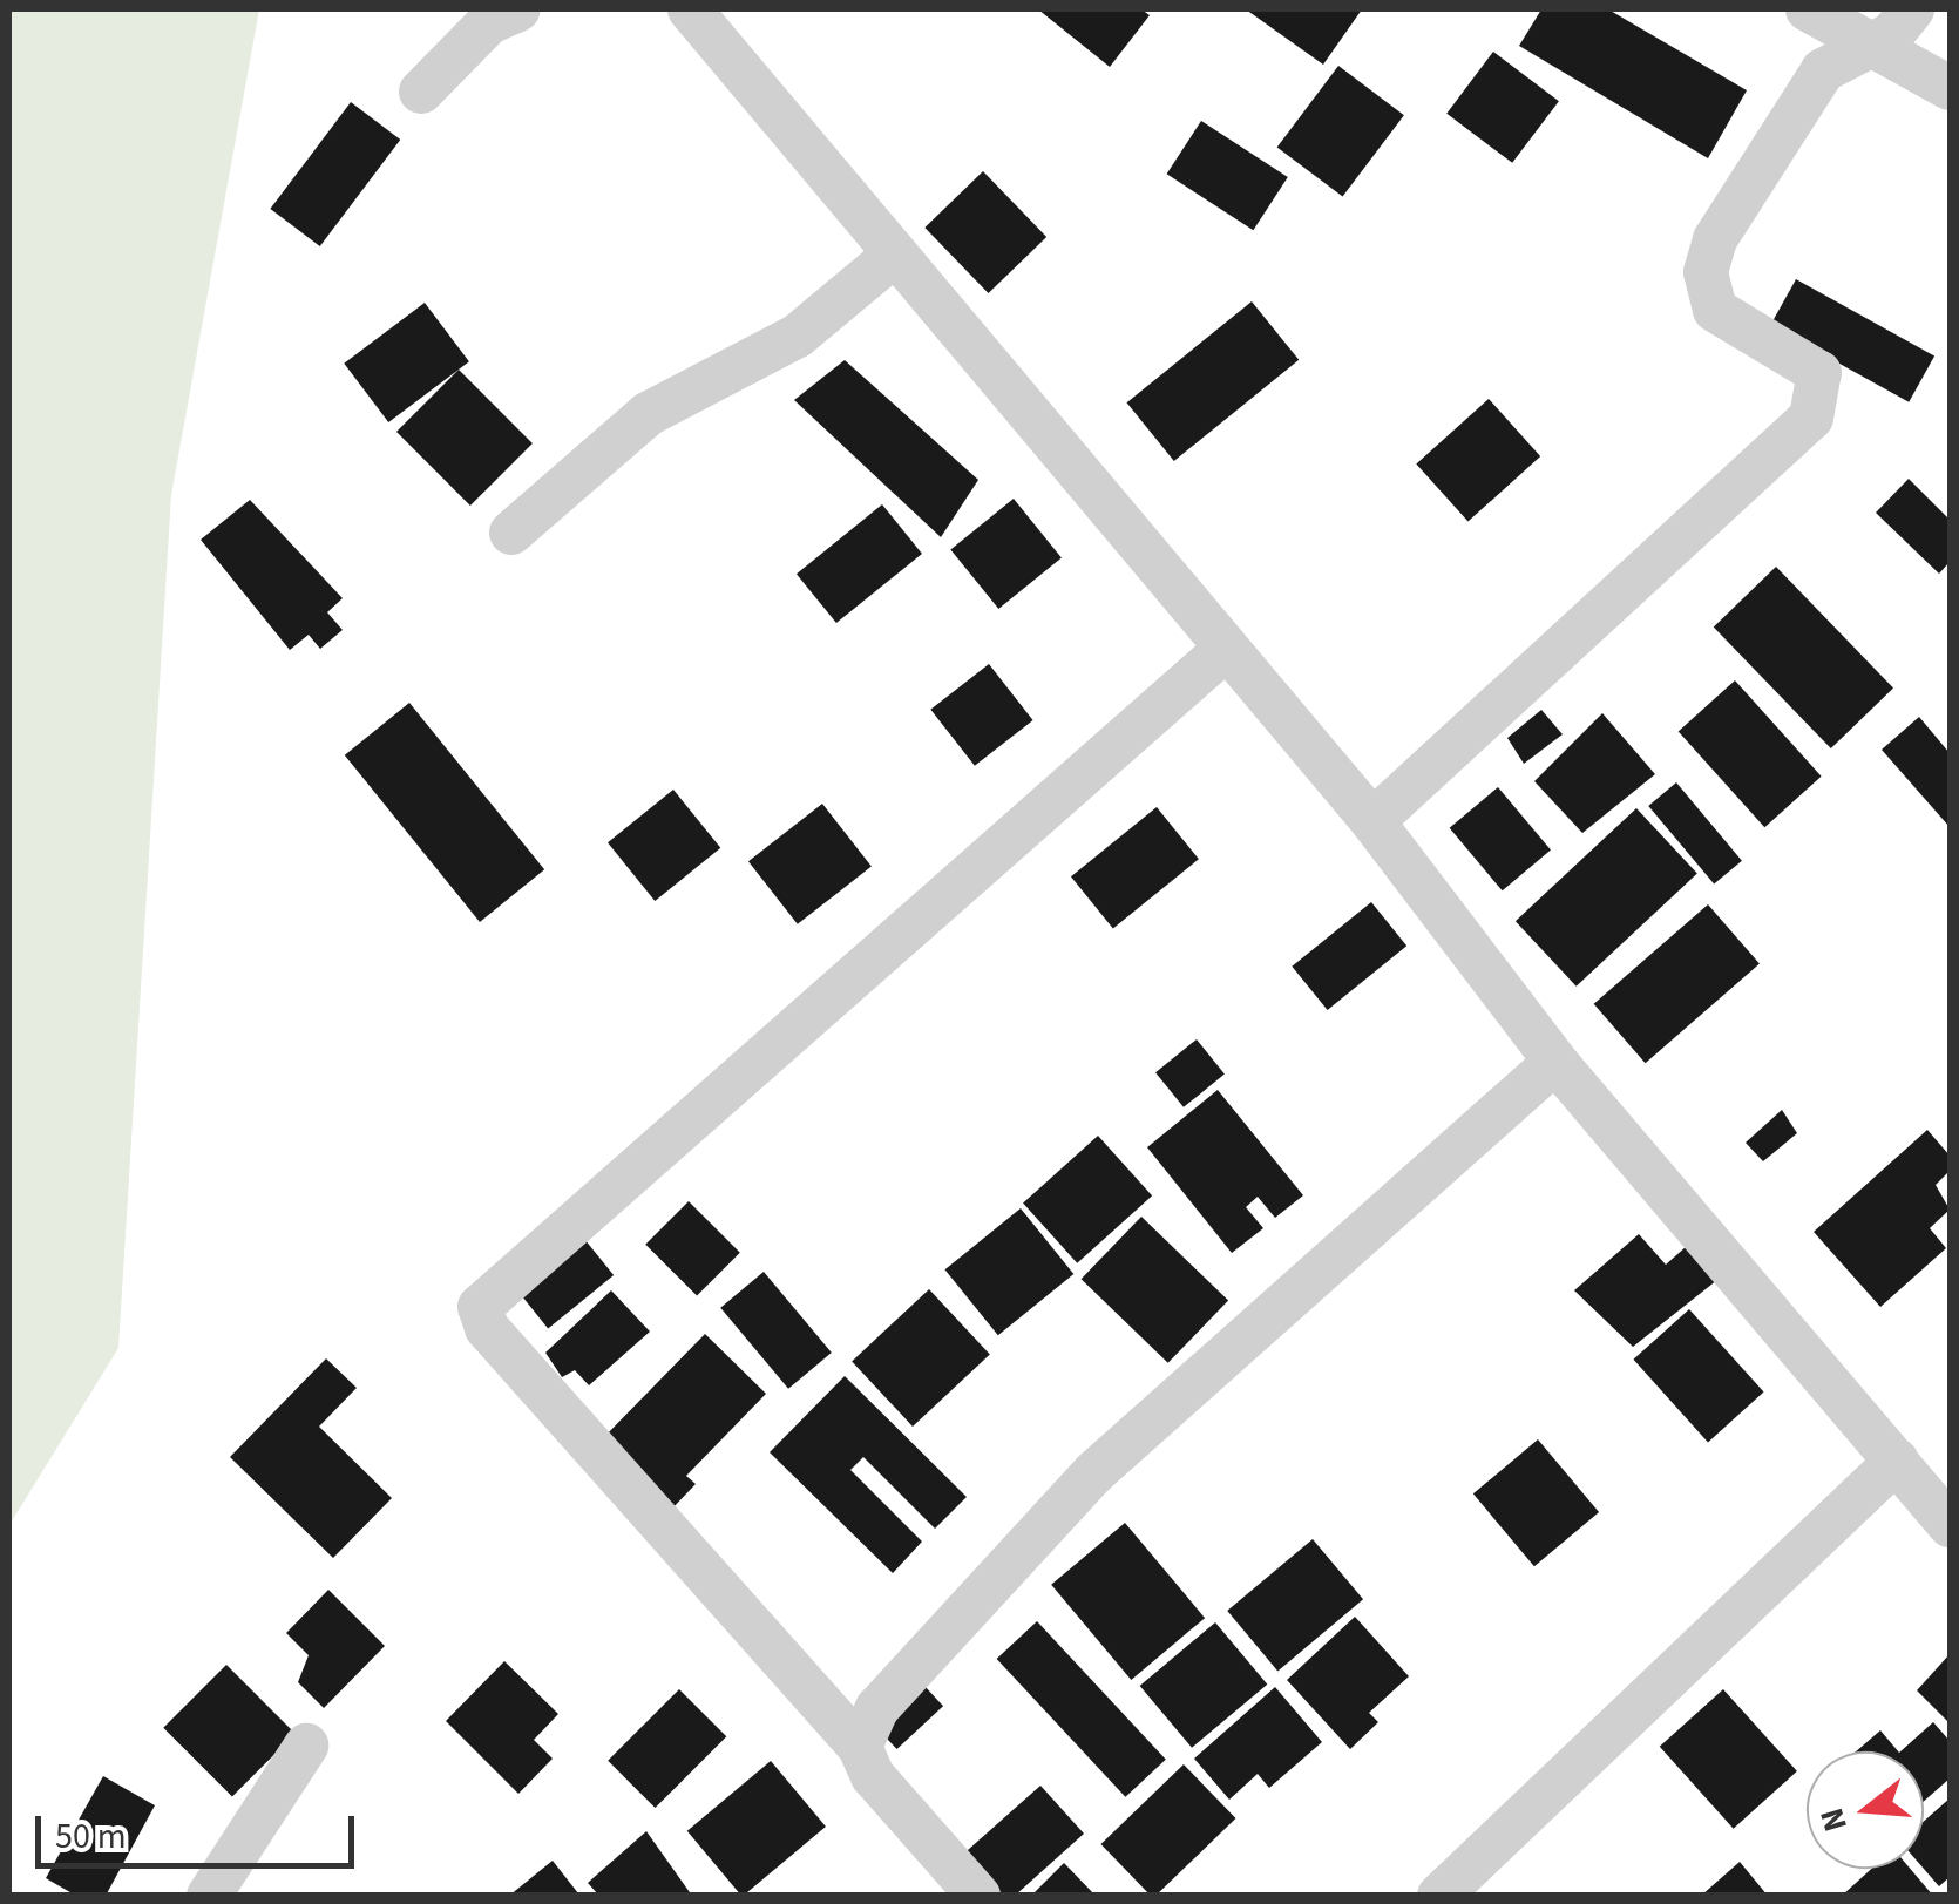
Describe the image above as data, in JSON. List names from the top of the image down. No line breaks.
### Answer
{"scale_bar":"50 m","north":"left"}
